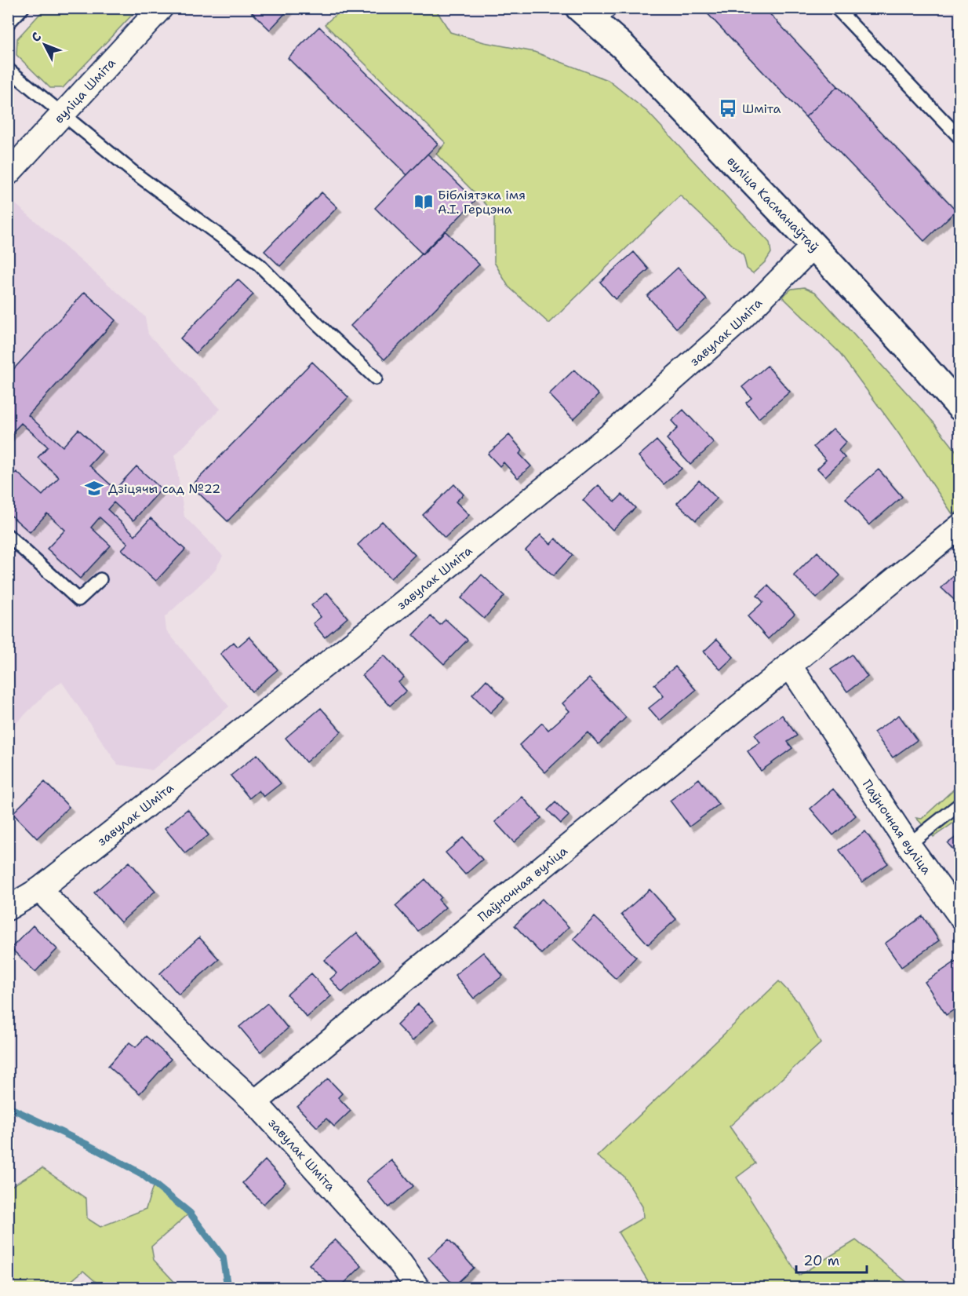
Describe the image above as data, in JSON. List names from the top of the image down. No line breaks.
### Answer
{"streets":{"main road":["вуліца Касманаўтаў"],"street":["вуліца Шміта","завулак Шміта","Паўночная вуліца"]},"crossings":[["вуліца Касманаўтаў","завулак Шміта"],["завулак Шміта","Паўночная вуліца"]],"places":{"bus stop":["Шміта"],"library":["Бібліятэка імя А.І. Герцэна"],"school or university":["Дзіцячы сад №22"]},"scale_bar":"20 m","north":"top left"}
